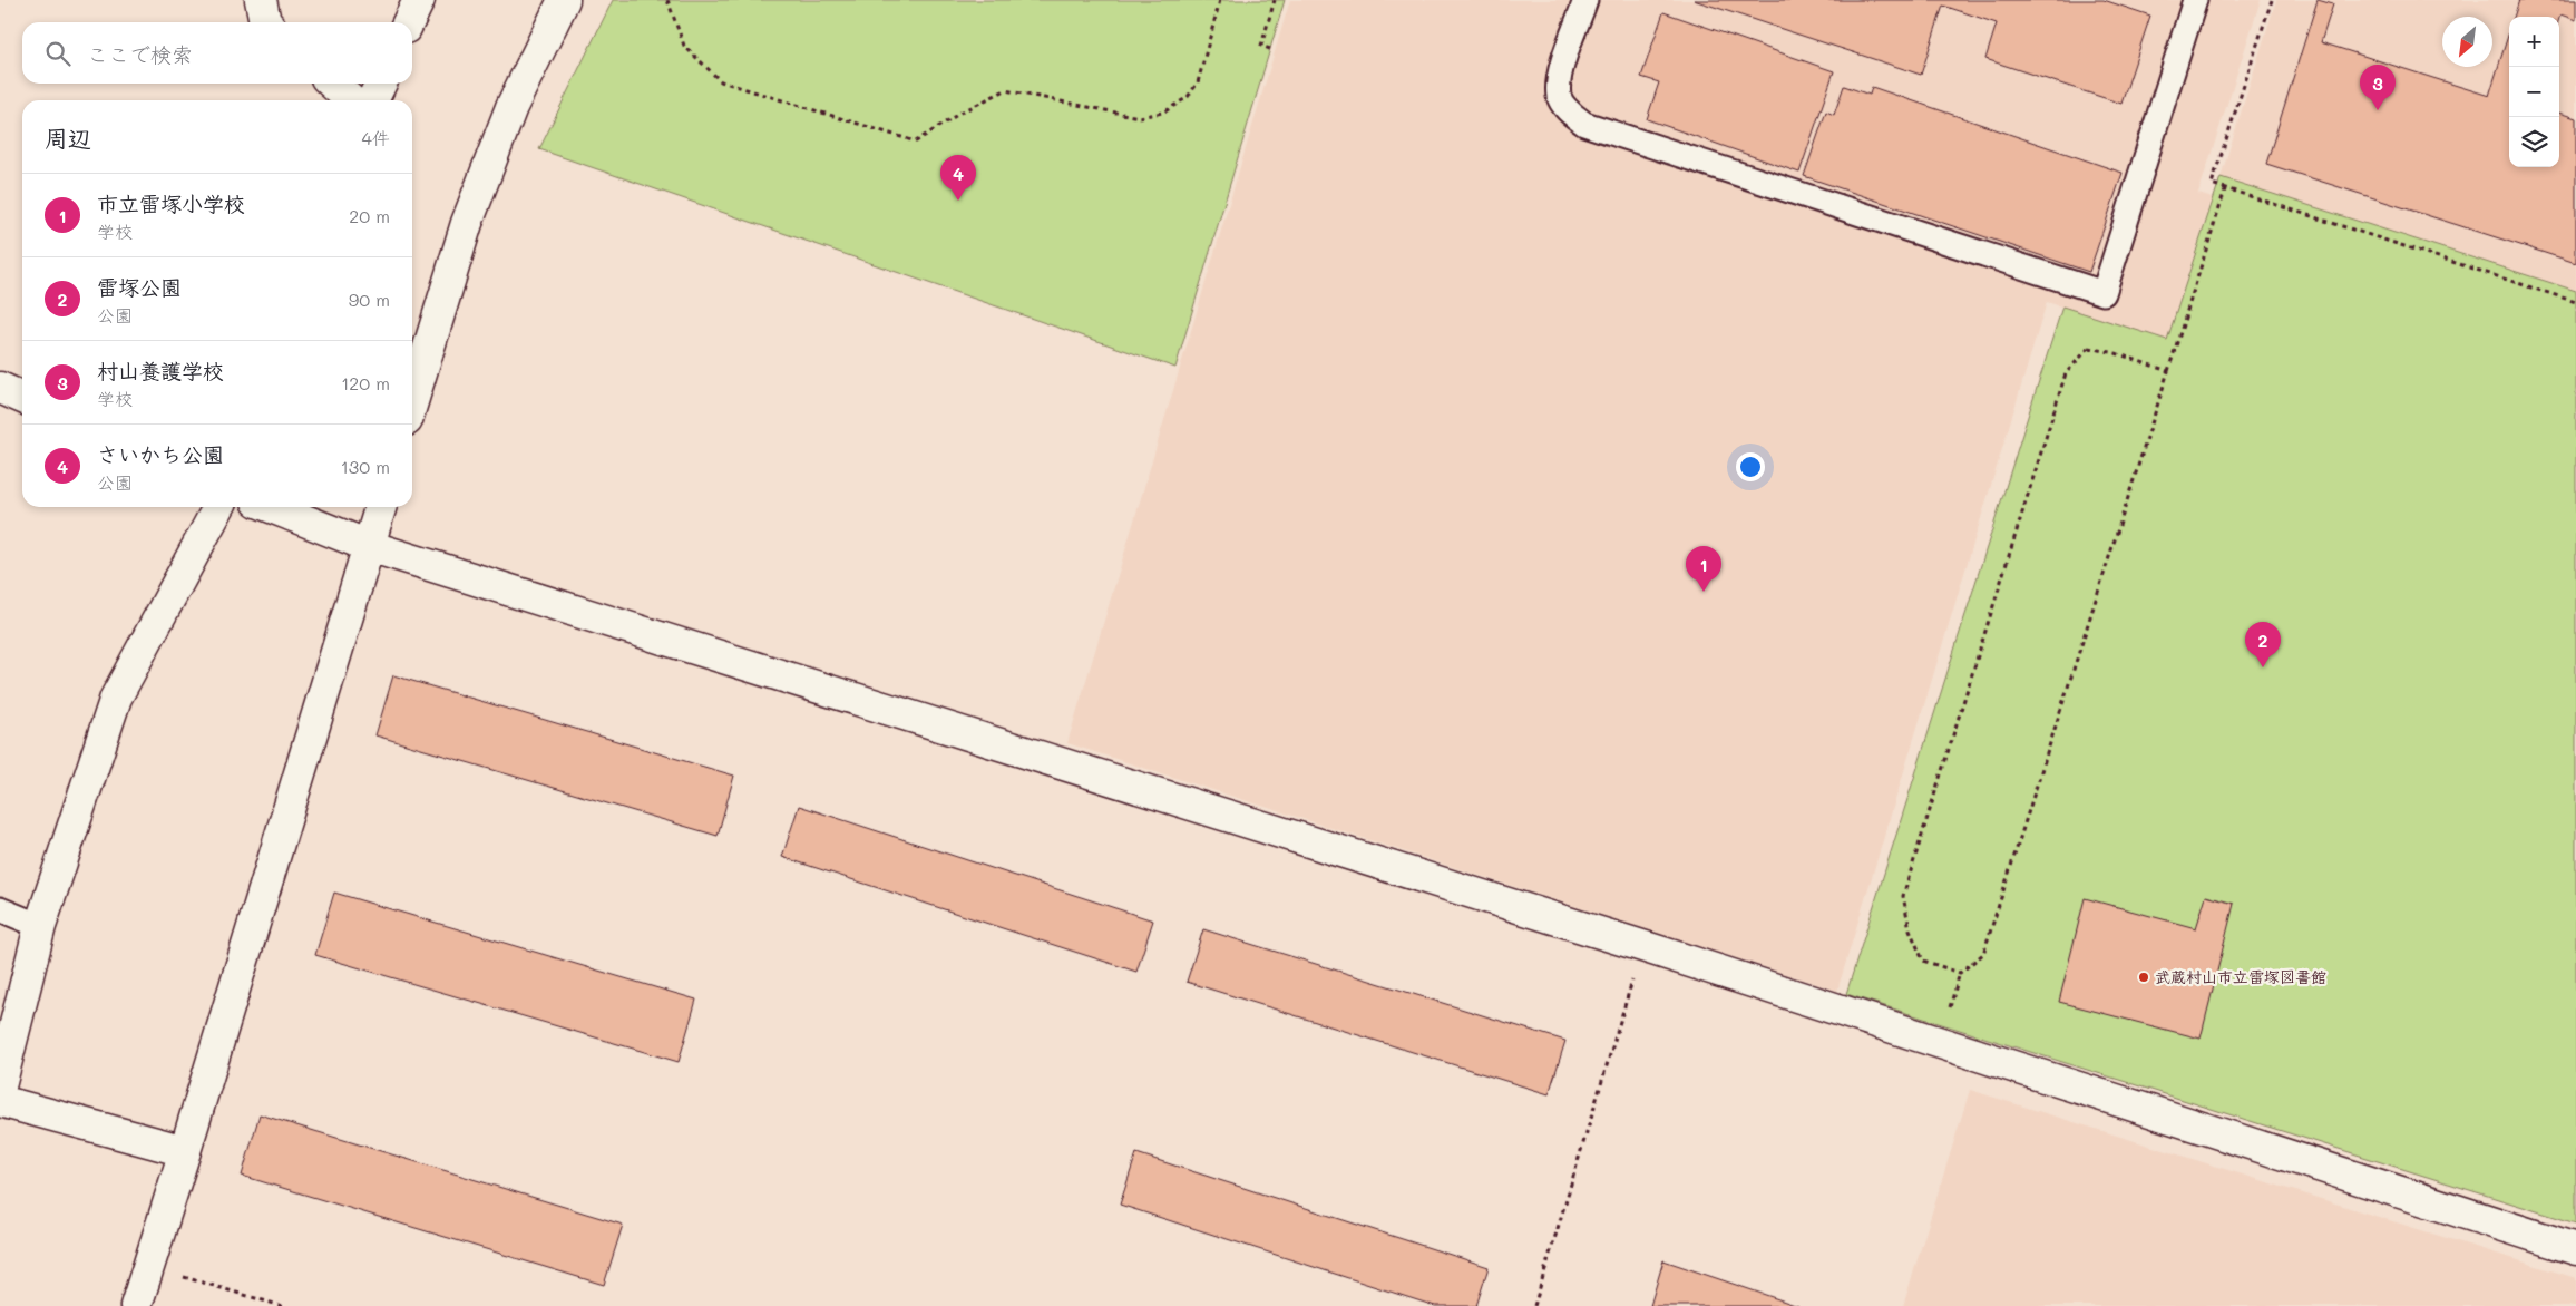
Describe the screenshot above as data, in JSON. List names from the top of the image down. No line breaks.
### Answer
{"places":["武蔵村山市立雷塚図書館"],"north":"bottom left","page":{"map_buttons":["+","−"],"search":"ここで検索","pins":["3","4","1","2"],"heading":["周辺","4件"],"list":[{"mark":"1","name":"市立雷塚小学校","note":"学校","value":"20 m"},{"mark":"2","name":"雷塚公園","note":"公園","value":"90 m"},{"mark":"3","name":"村山養護学校","note":"学校","value":"120 m"},{"mark":"4","name":"さいかち公園","note":"公園","value":"130 m"}]}}
